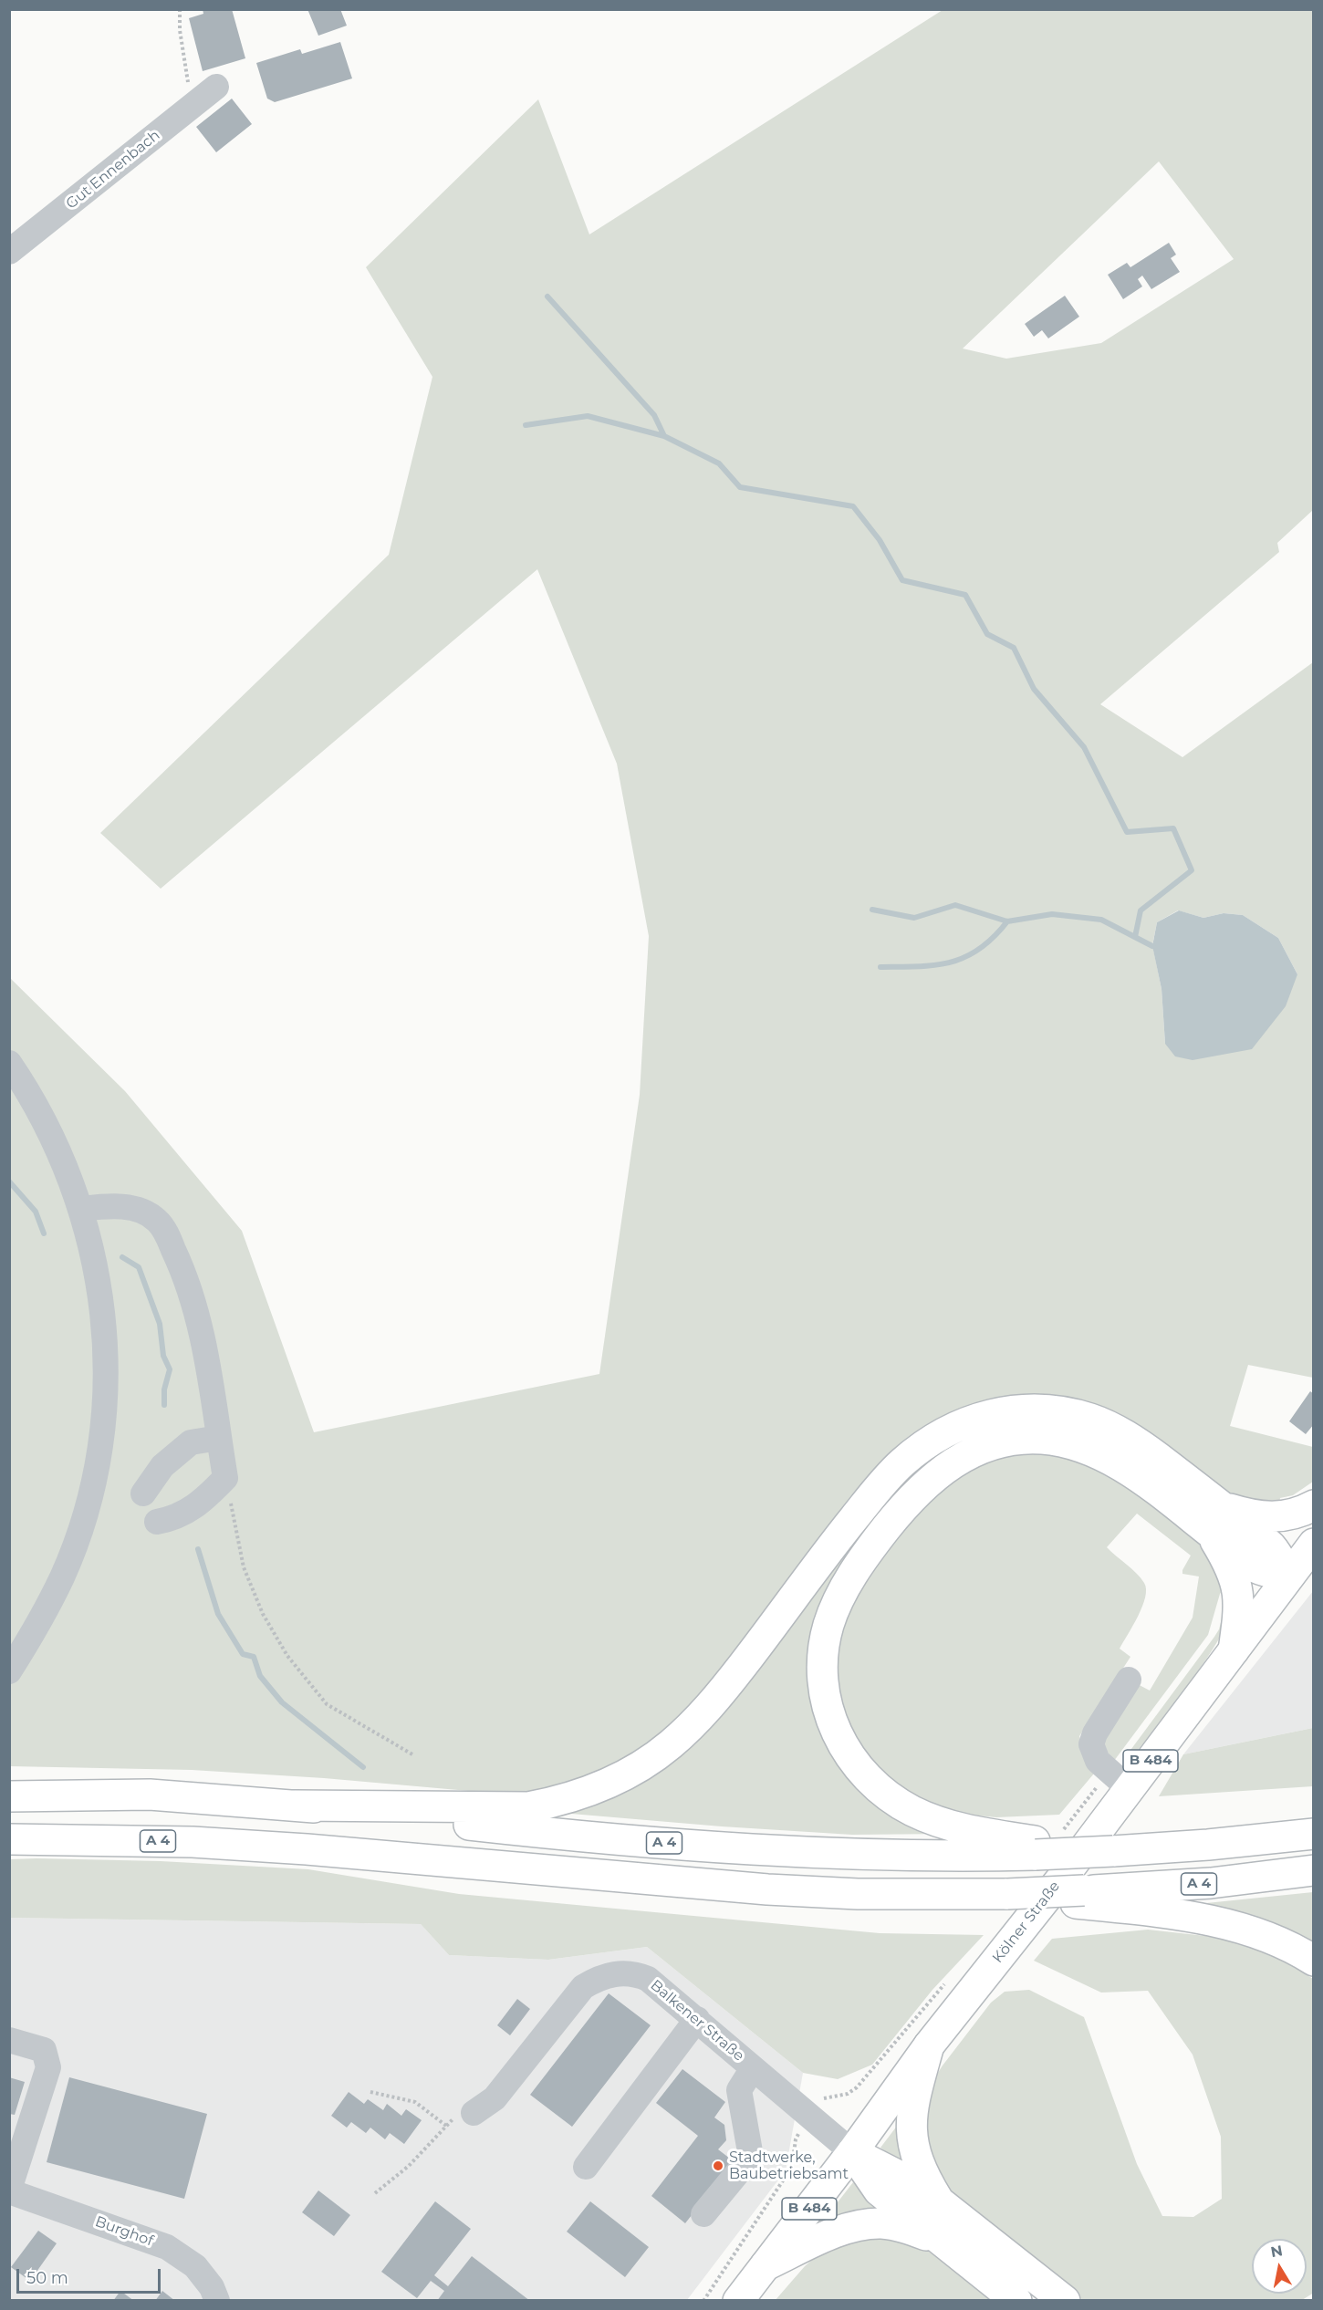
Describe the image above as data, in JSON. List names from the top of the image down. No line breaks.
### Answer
{"streets":{"main road":["B 484","A 4","Kölner Straße"],"street":["Gut Ennenbach","Balkener Straße","Burghof"]},"crossings":[["Kölner Straße","Balkener Straße"]],"places":["Stadtwerke, Baubetriebsamt"],"scale_bar":"50 m","north":"top"}
